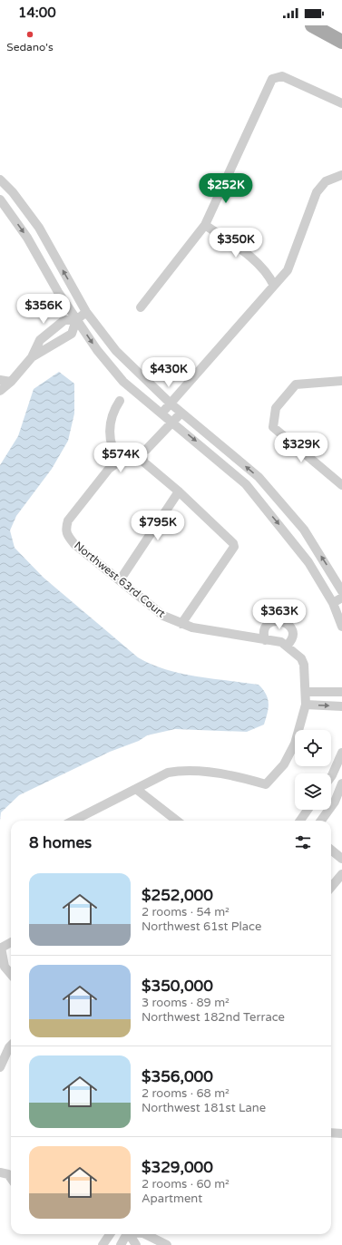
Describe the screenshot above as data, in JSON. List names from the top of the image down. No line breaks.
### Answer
{"streets":{"street":["Northwest 63rd Court"]},"places":["Sedano's"],"page":{"status":"14:00","price":["$252K","$350K","$356K","$430K","$329K","$574K","$795K","$363K"],"heading":"8 homes","list":[{"name":"$252,000","note":"2 rooms · 54 m² · Northwest 61st Place"},{"name":"$350,000","note":"3 rooms · 89 m² · Northwest 182nd Terrace"},{"name":"$356,000","note":"2 rooms · 68 m² · Northwest 181st Lane"},{"name":"$329,000","note":"2 rooms · 60 m² · Apartment"}]}}
